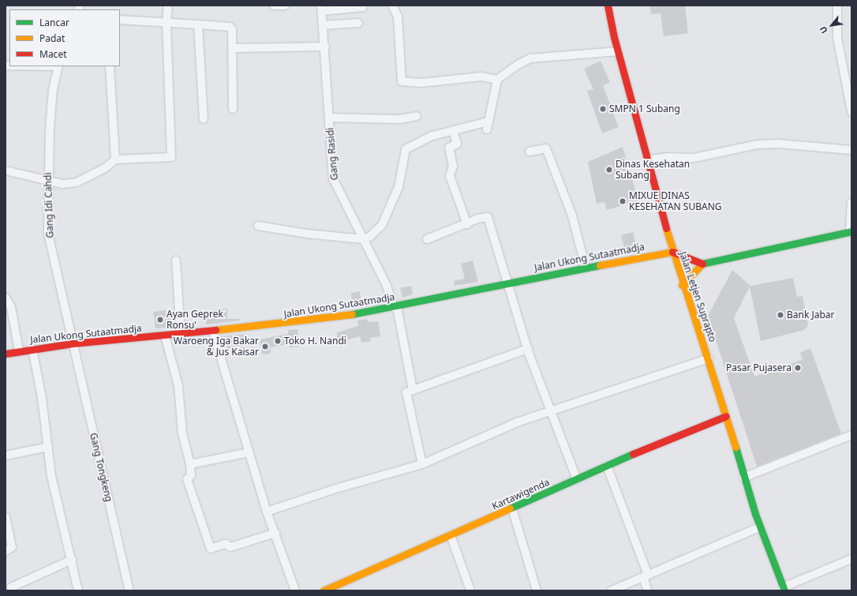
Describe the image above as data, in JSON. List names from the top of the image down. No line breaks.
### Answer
{"streets":{"main road":["Jalan Ukong Sutaatmadja","Jalan Letjen Suprapto","Kartawigenda"],"street":["Gang Rasidi","Gang Idi Cahdi","Gang Tongkeng"]},"crossings":[["Gang Rasidi","Jalan Ukong Sutaatmadja"],["Gang Idi Cahdi","Jalan Ukong Sutaatmadja"],["Gang Idi Cahdi","Gang Tongkeng"],["Jalan Ukong Sutaatmadja","Jalan Letjen Suprapto"],["Jalan Ukong Sutaatmadja","Gang Tongkeng"],["Jalan Letjen Suprapto","Kartawigenda"]],"places":["SMPN 1 Subang","Dinas Kesehatan Subang","MIXUE DINAS KESEHATAN SUBANG","Bank Jabar","Ayan Geprek Ronsu'","Toko H. Nandi","Waroeng Iga Bakar & Jus Kaisar","Pasar Pujasera"],"legend":["Lancar","Padat","Macet"],"north":"bottom left"}
